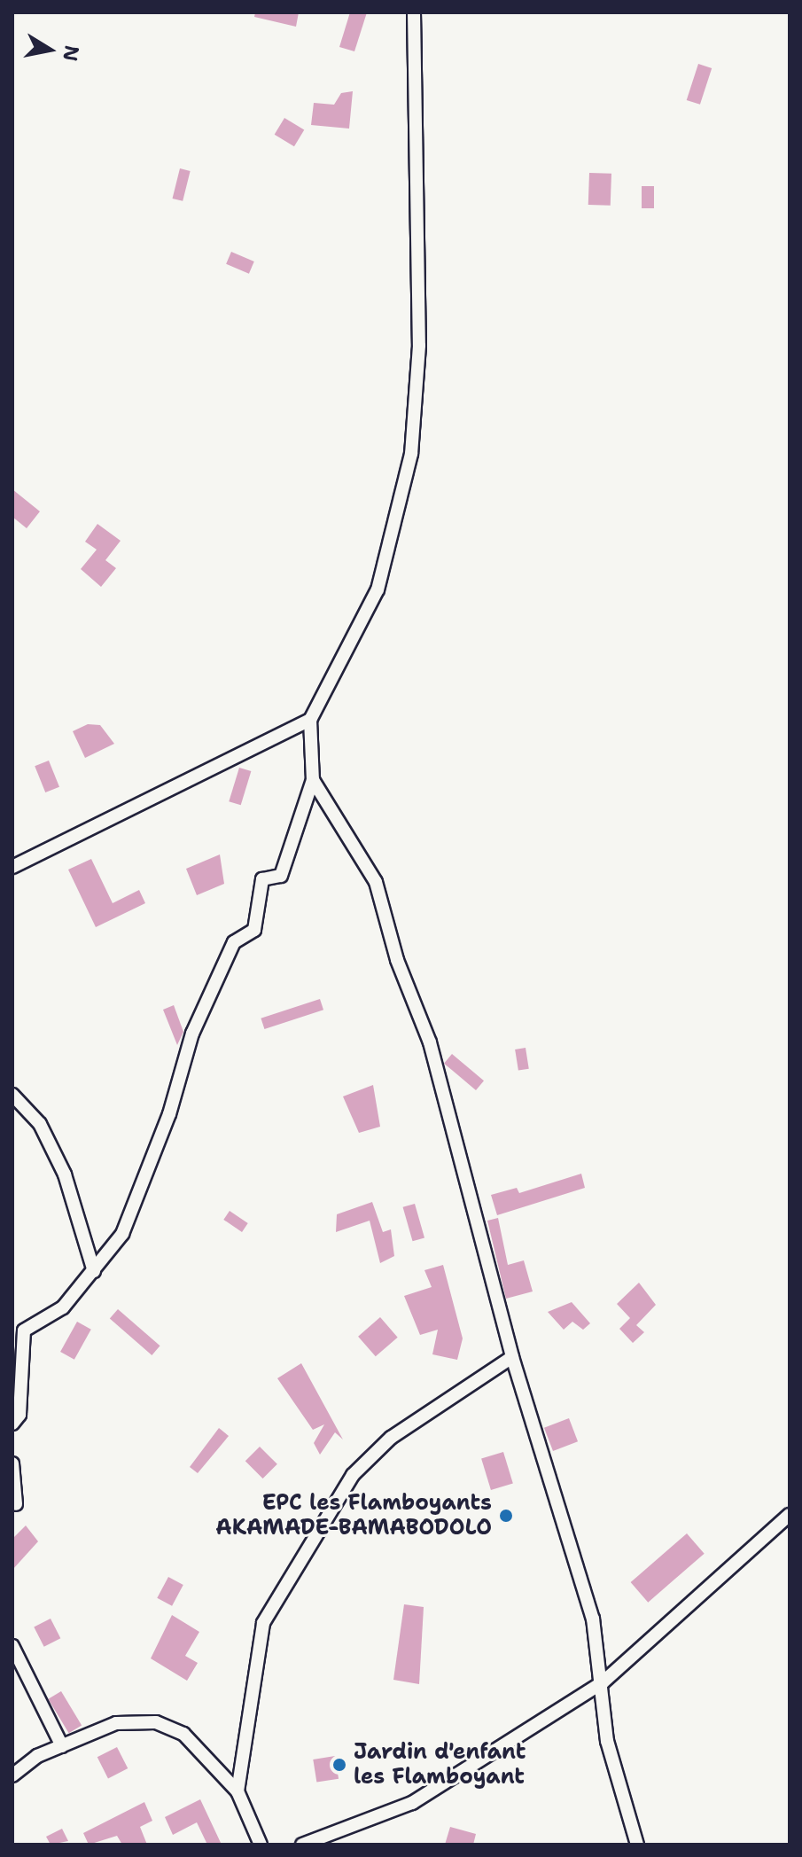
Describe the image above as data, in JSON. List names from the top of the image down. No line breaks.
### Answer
{"places":["EPC les Flamboyants AKAMADE-BAMABODOLO","Jardin d'enfant les Flamboyant"],"north":"right"}
